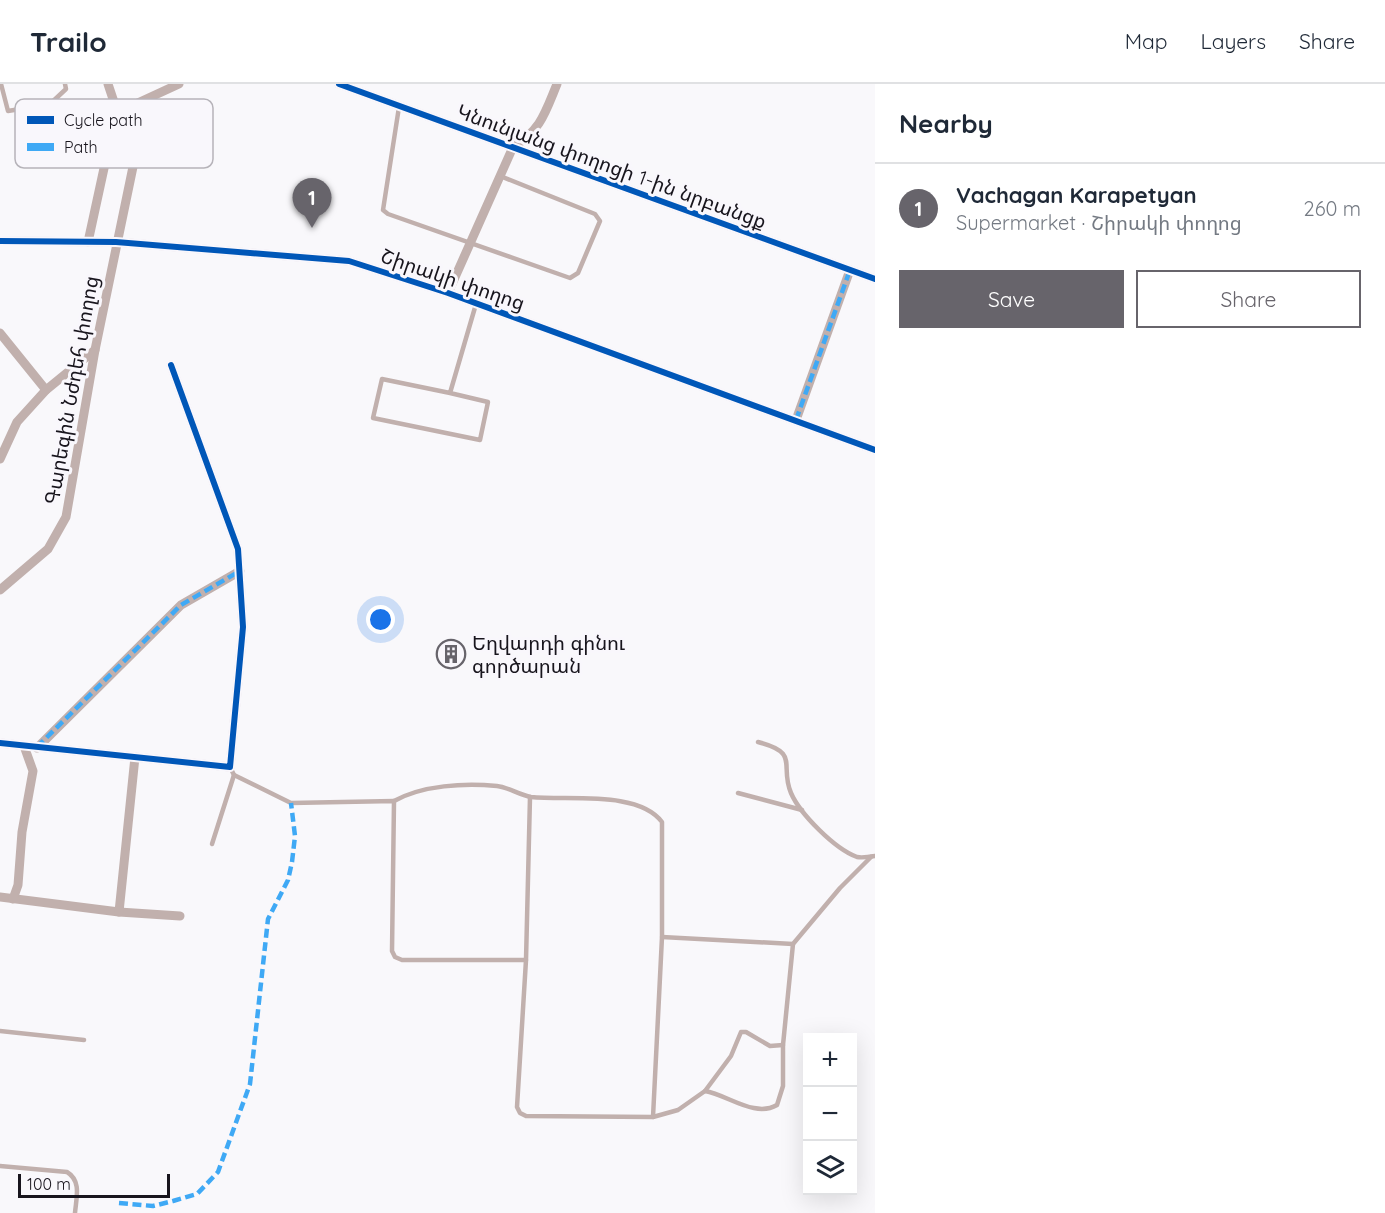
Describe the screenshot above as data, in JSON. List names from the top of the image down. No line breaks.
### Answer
{"streets":{"street":["Կնունյանց փողոցի 1-ին նրբանցք","Շիրակի փողոց","Գարեգին Նժդեհ փողոց"]},"crossings":[["Շիրակի փողոց","Գարեգին Նժդեհ փողոց"]],"places":{"building":["Եղվարդի գինու գործարան"]},"legend":["Cycle path","Path"],"scale_bar":"100 m","page":{"header":"Trailo","nav":["Map","Layers","Share"],"heading":"Nearby","list":[{"mark":"1","name":"Vachagan Karapetyan","note":"Supermarket · Շիրակի փողոց","value":"260 m"}],"pins":"1","buttons":["Save","Share"],"map_buttons":["+","−"],"scale":"100 m"}}
